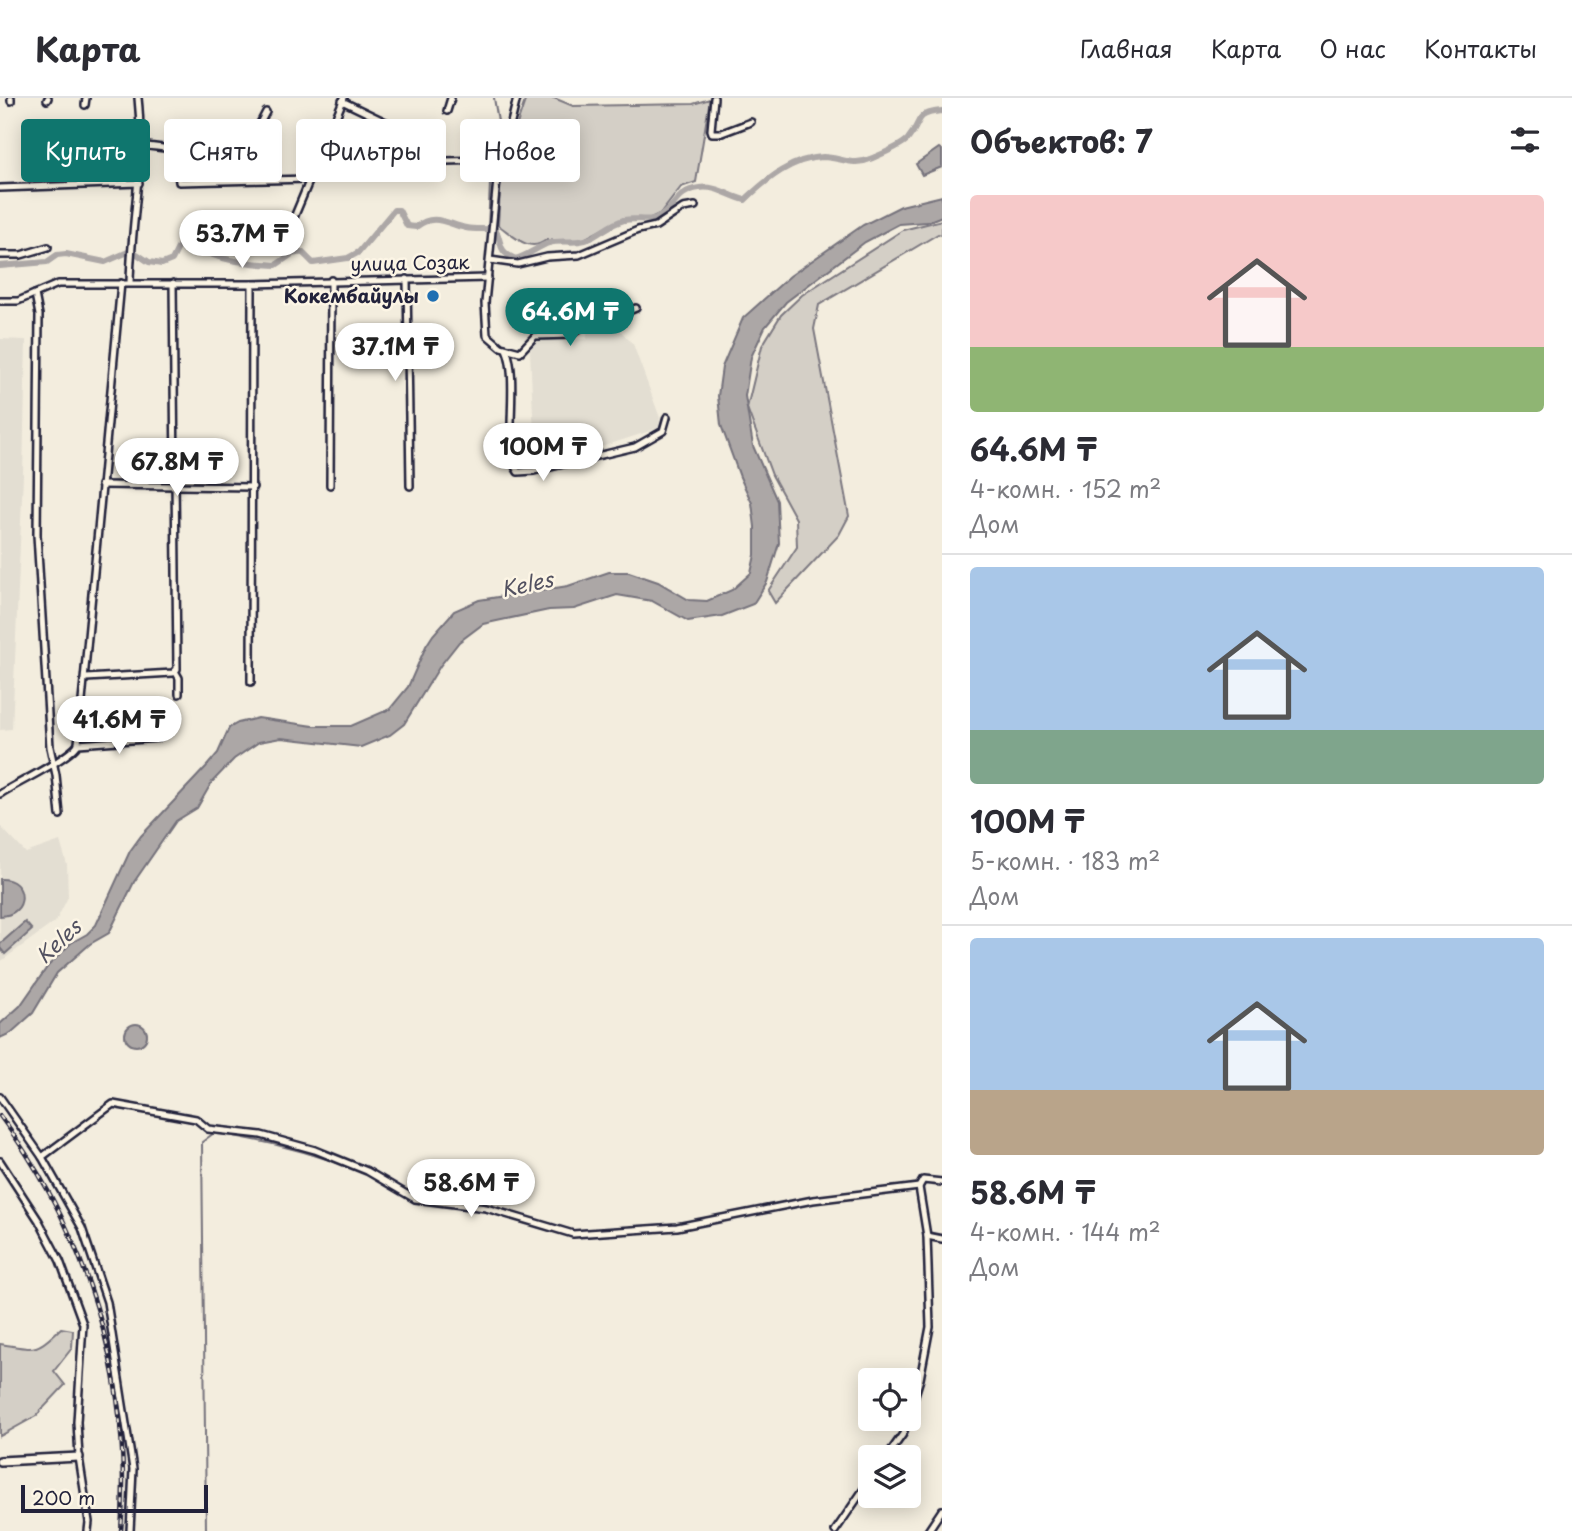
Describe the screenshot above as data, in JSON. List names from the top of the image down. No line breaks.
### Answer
{"streets":{"street":["улица Созак"]},"water":["Keles"],"places":["Кокембайулы"],"scale_bar":"200 m","page":{"header":"Карта","nav":["Главная","Карта","О нас","Контакты"],"heading":"Объектов: 7","chip":["Купить","Снять","Фильтры","Новое"],"list":[{"name":"64.6M ₸","note":"4-комн. · 152 m² · Дом"},{"name":"100M ₸","note":"5-комн. · 183 m² · Дом"},{"name":"58.6M ₸","note":"4-комн. · 144 m² · Дом"}],"price":["53.7M ₸","64.6M ₸","37.1M ₸","100M ₸","67.8M ₸","41.6M ₸","58.6M ₸"],"scale":"200 m"}}
